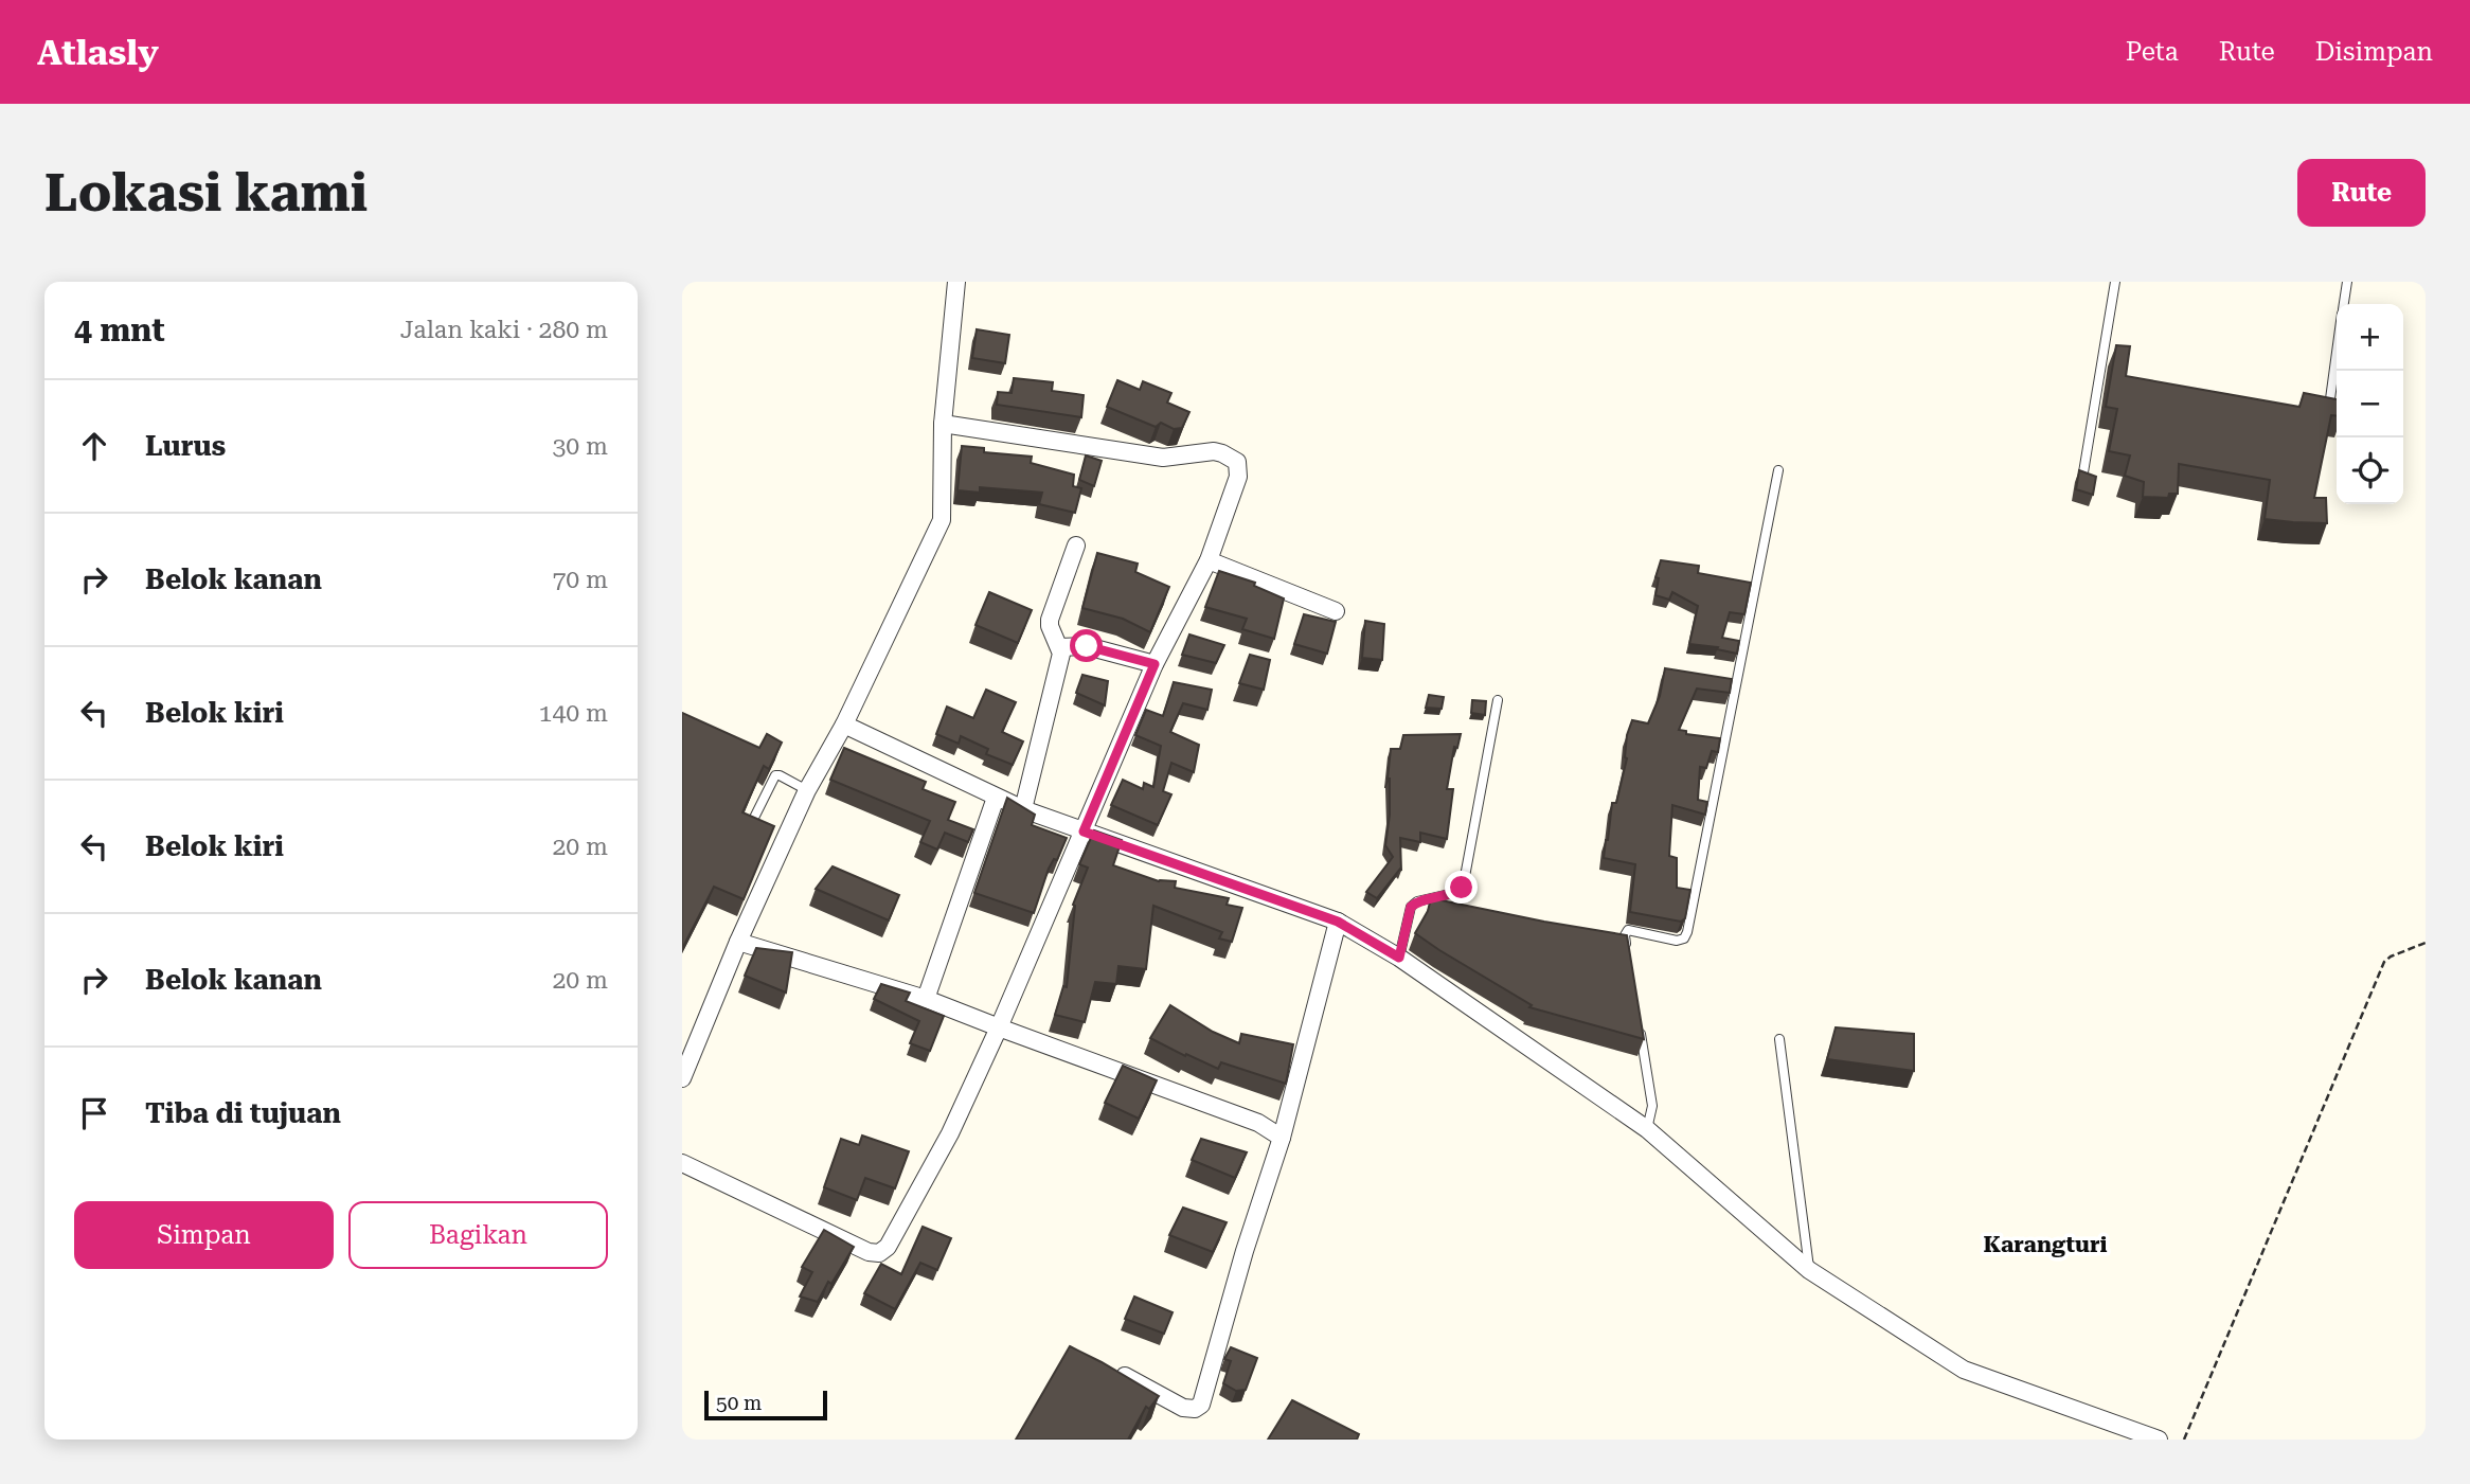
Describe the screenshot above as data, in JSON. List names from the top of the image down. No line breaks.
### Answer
{"districts":["Karangturi"],"scale_bar":"50 m","page":{"header":"Atlasly","nav":["Peta","Rute","Disimpan"],"buttons":["Rute",["Simpan","Bagikan"]],"title":"Lokasi kami","heading":["4 mnt","Jalan kaki · 280 m"],"map_buttons":["+","−"],"list":[["Lurus","30 m"],["Belok kanan","70 m"],["Belok kiri","140 m"],["Belok kiri","20 m"],["Belok kanan","20 m"],"Tiba di tujuan"],"scale":"50 m"}}
